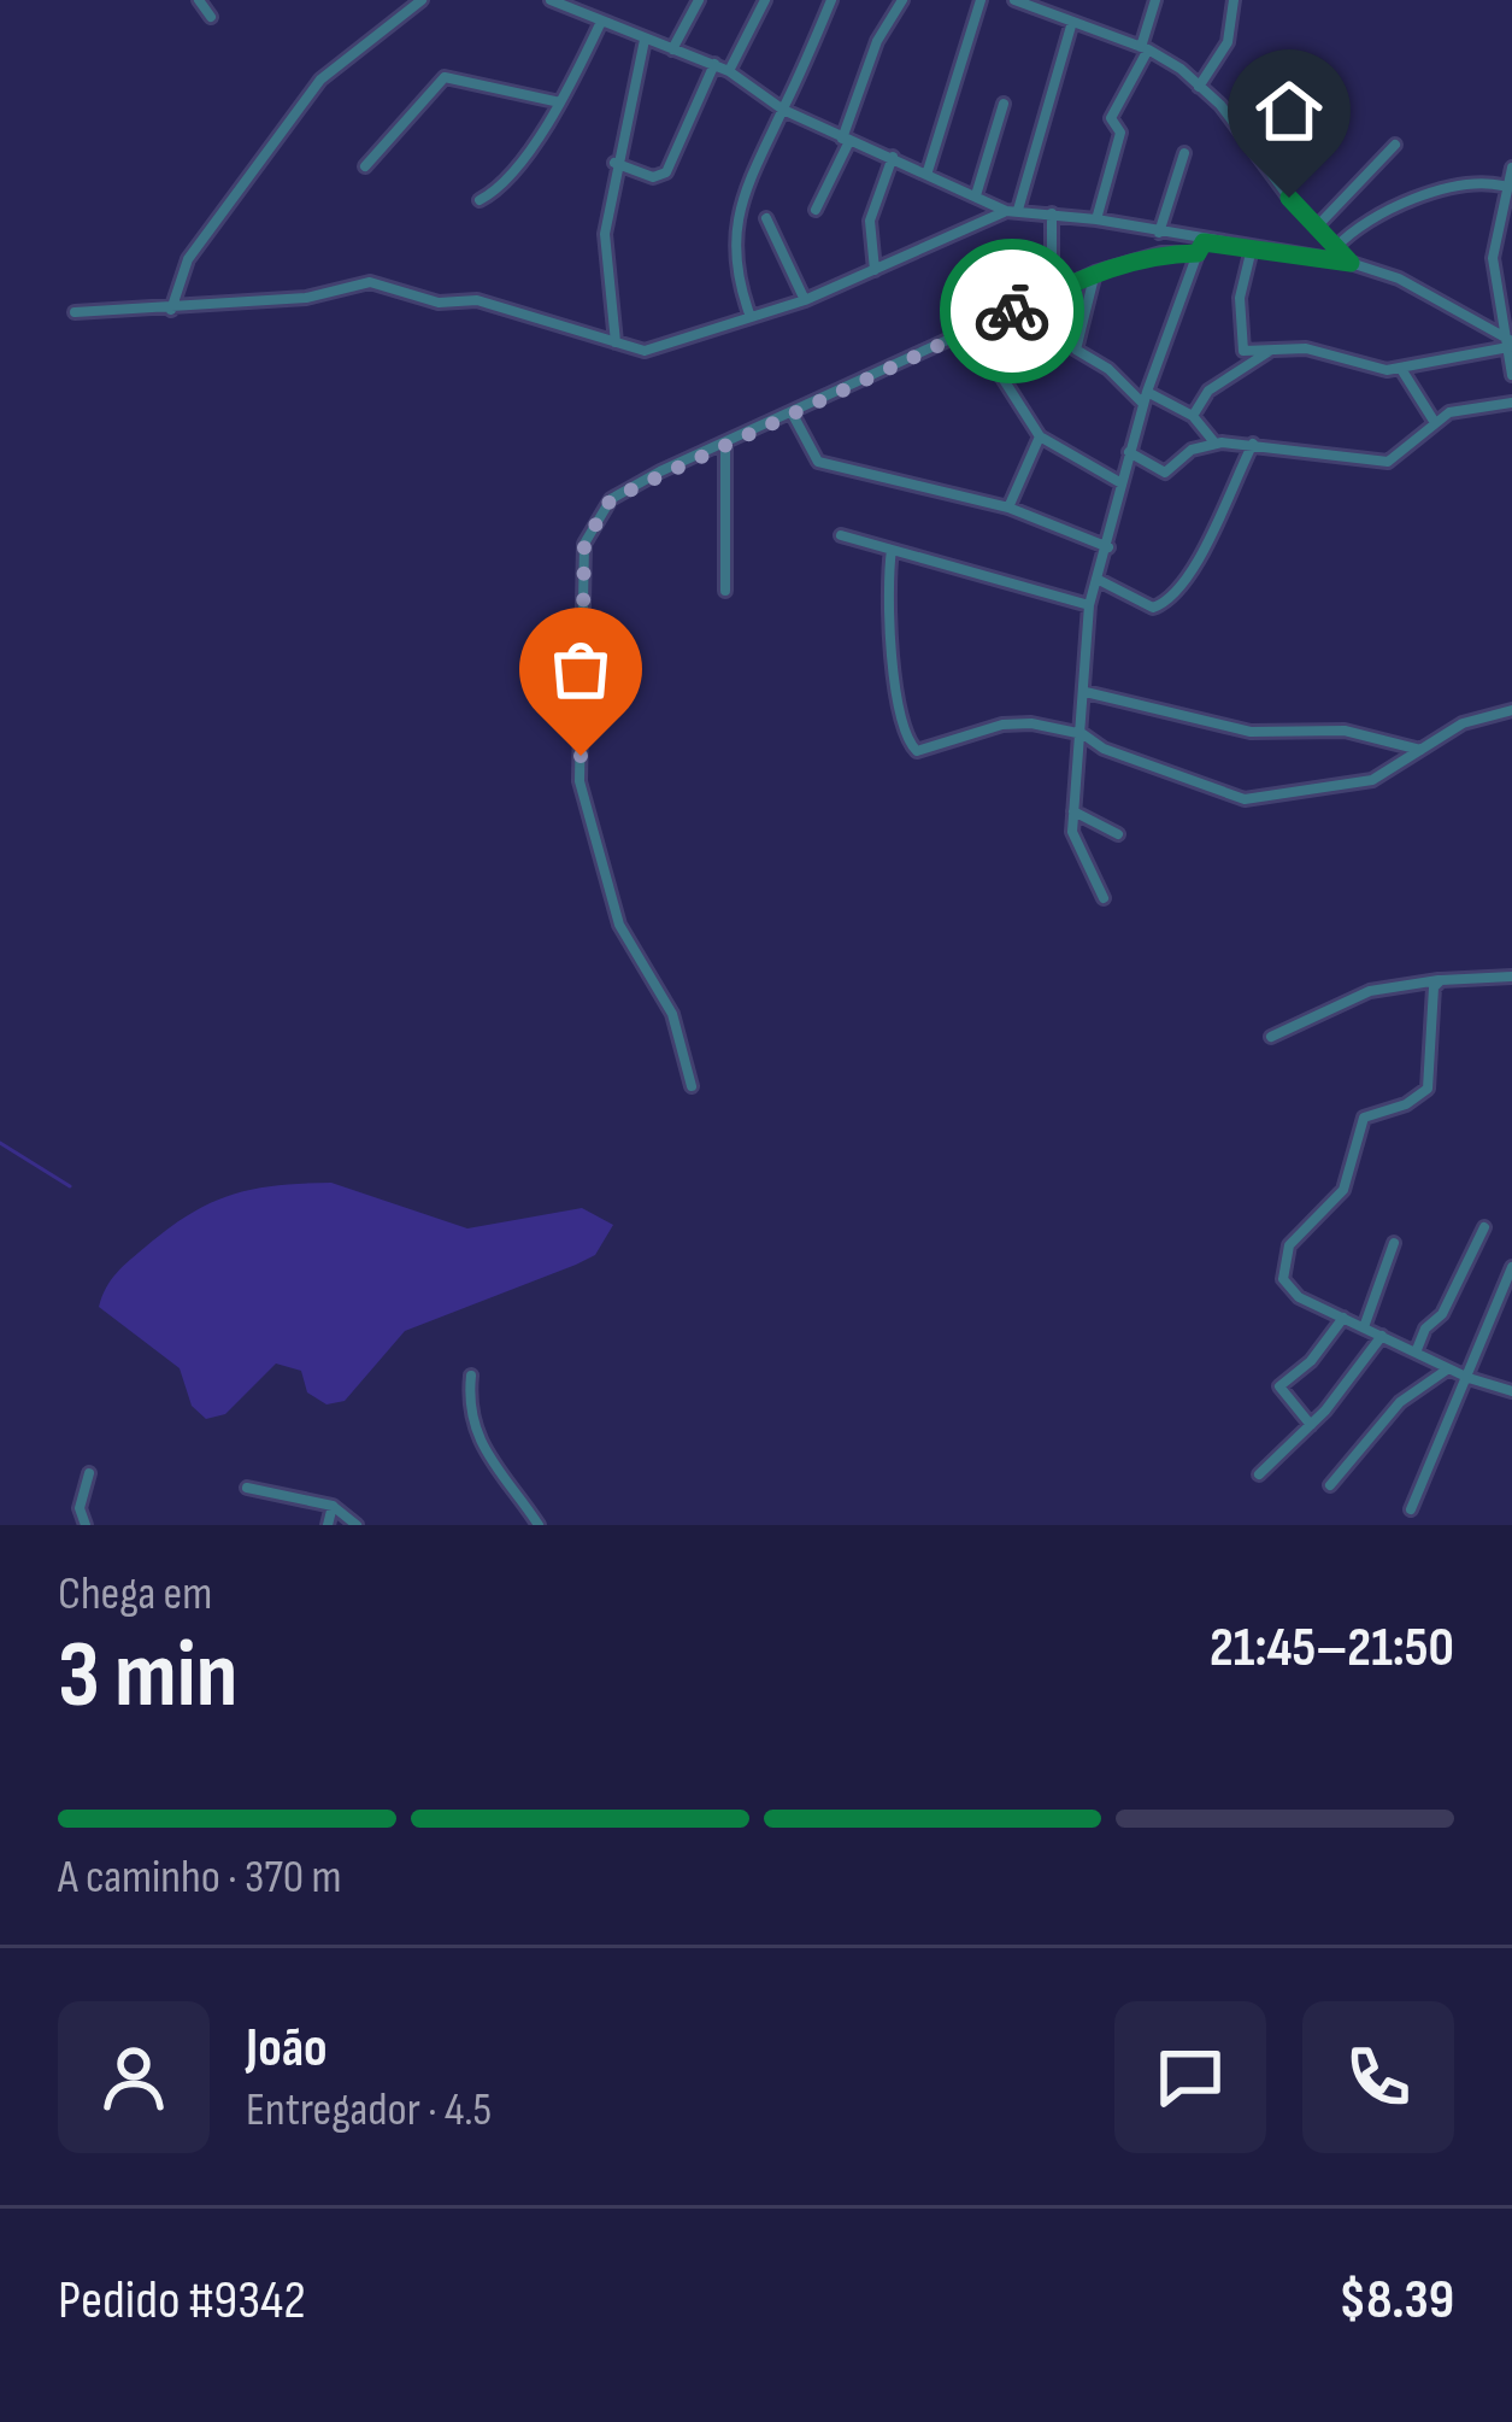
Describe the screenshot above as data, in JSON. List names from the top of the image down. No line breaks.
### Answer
{"page":{"heading":["3 min","Chega em","21:45–21:50"],"panel":["João","Entregador · 4.5","Pedido #9342","$8.39"],"bar":"A caminho · 370 m"}}
